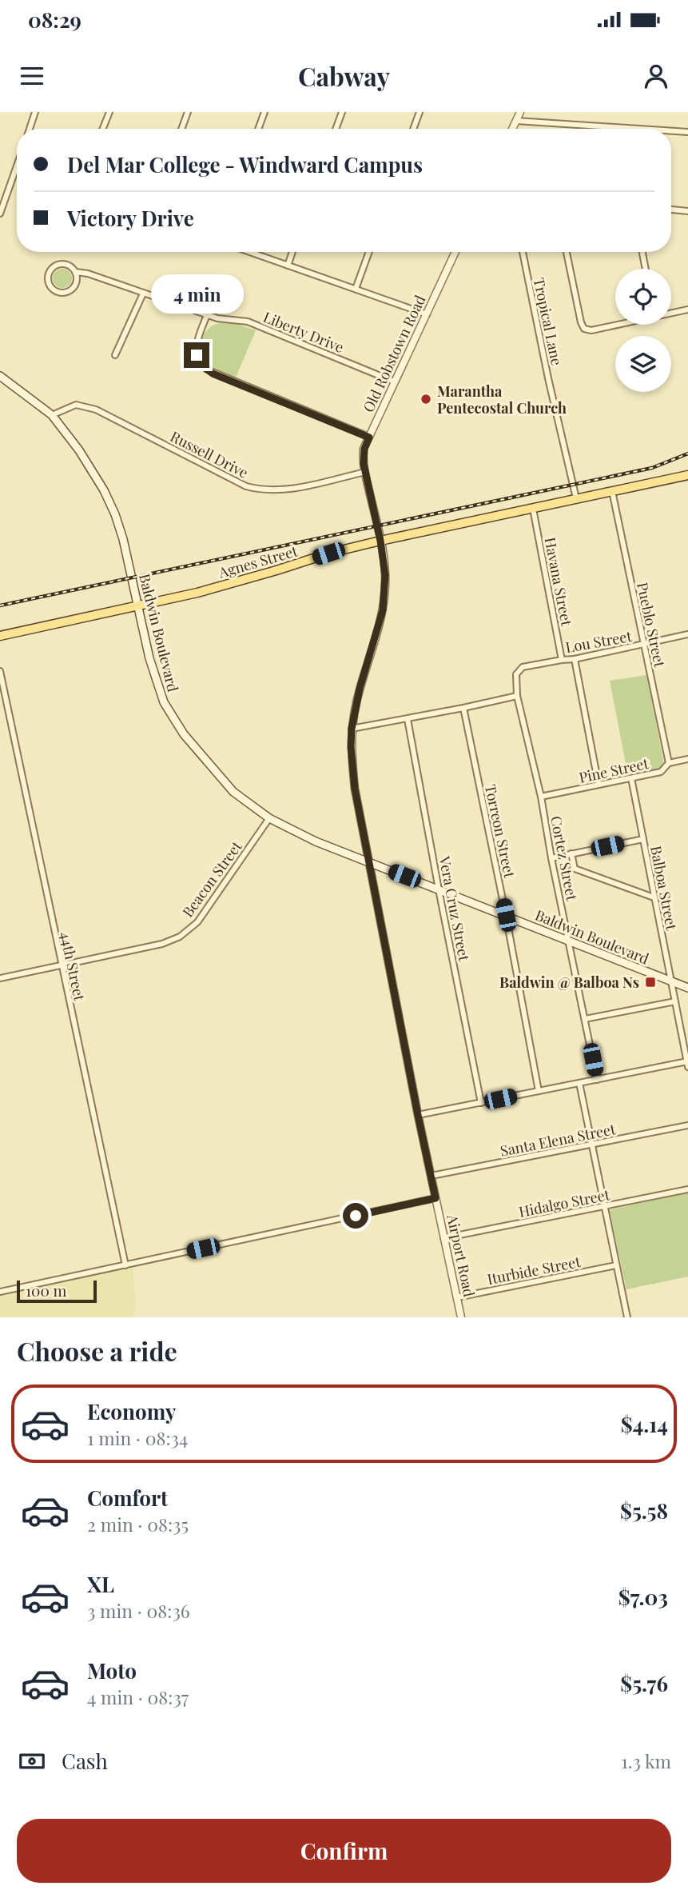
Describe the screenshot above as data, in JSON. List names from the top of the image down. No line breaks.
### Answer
{"streets":{"main road":["Agnes Street","Baldwin Boulevard"],"street":["Tropical Lane","Liberty Drive","Old Robstown Road","Russell Drive","Havana Street","Pueblo Street","Lou Street","Pine Street","Torreon Street","Cortez Street","Beacon Street","Balboa Street","Vera Cruz Street","44th Street","Santa Elena Street","Hidalgo Street","Airport Road","Iturbide Street"]},"crossings":[["Tropical Lane","Agnes Street"],["Liberty Drive","Old Robstown Road"],["Old Robstown Road","Russell Drive"],["Old Robstown Road","Agnes Street"],["Old Robstown Road","Airport Road"],["Russell Drive","Baldwin Boulevard"],["Agnes Street","Havana Street"],["Agnes Street","Pueblo Street"],["Agnes Street","Baldwin Boulevard"],["Agnes Street","Airport Road"],["Havana Street","Lou Street"],["Pueblo Street","Lou Street"],["Pueblo Street","Pine Street"],["Baldwin Boulevard","Torreon Street"],["Baldwin Boulevard","Cortez Street"],["Baldwin Boulevard","Beacon Street"],["Baldwin Boulevard","Balboa Street"],["Baldwin Boulevard","Vera Cruz Street"],["Baldwin Boulevard","Airport Road"],["Lou Street","Cortez Street"],["Pine Street","Cortez Street"],["Pine Street","Balboa Street"],["Beacon Street","44th Street"],["Santa Elena Street","Airport Road"],["Hidalgo Street","Airport Road"],["Airport Road","Iturbide Street"]],"places":{"other":["Marantha Pentecostal Church"],"transit":["Baldwin @ Balboa Ns"]},"scale_bar":"100 m","page":{"status":"08:29","header":"Cabway","banner":["Del Mar College - Windward Campus","Victory Drive"],"bubble":"4 min","scale":"100 m","heading":"Choose a ride","list":[{"name":"Economy","note":"1 min · 08:34","value":"$4.14"},{"name":"Comfort","note":"2 min · 08:35","value":"$5.58"},{"name":"XL","note":"3 min · 08:36","value":"$7.03"},{"name":"Moto","note":"4 min · 08:37","value":"$5.76"}],"pay":["Cash","1.3 km"],"buttons":"Confirm"}}
